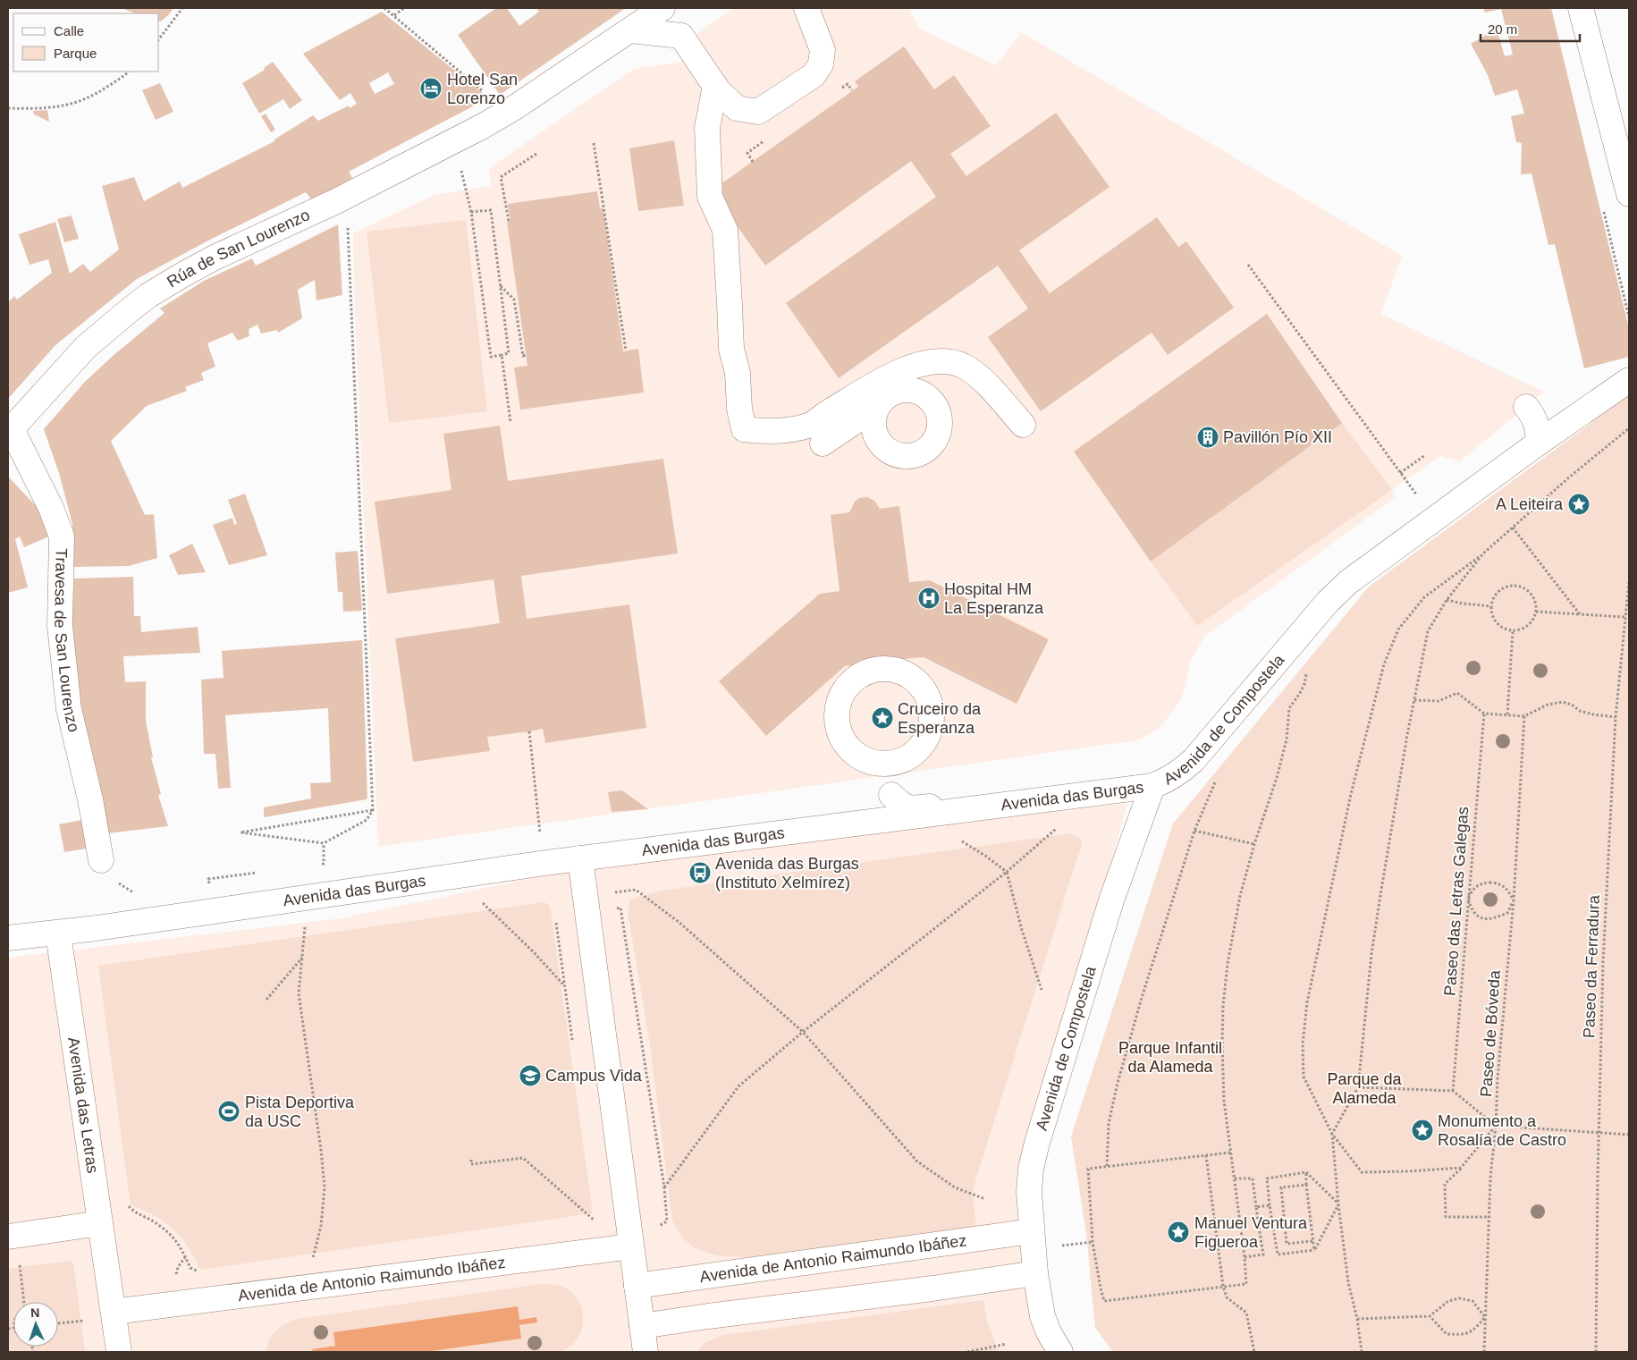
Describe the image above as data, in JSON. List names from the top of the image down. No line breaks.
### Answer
{"streets":{"street":["Rúa de San Lourenzo","Travesa de San Lourenzo","Avenida de Compostela","Avenida das Burgas","Avenida das Letras","Avenida de Antonio Raimundo Ibáñez"],"path":["Paseo das Letras Galegas","Paseo da Ferradura","Paseo de Bóveda"]},"crossings":[["Rúa de San Lourenzo","Travesa de San Lourenzo"],["Avenida de Compostela","Avenida das Burgas"],["Avenida de Compostela","Avenida de Antonio Raimundo Ibáñez"],["Avenida das Burgas","Avenida das Letras"],["Paseo das Letras Galegas","Paseo de Bóveda"],["Avenida das Letras","Avenida de Antonio Raimundo Ibáñez"]],"parks":["Parque Infantil da Alameda","Parque da Alameda"],"places":{"hotel":["Hotel San Lorenzo"],"building":["Pavillón Pío XII"],"place":["A Leiteira","Cruceiro da Esperanza","Monumento a Rosalía de Castro","Manuel Ventura Figueroa"],"hospital":["Hospital HM La Esperanza"],"bus stop":["Avenida das Burgas (Instituto Xelmírez)"],"school or university":["Campus Vida"],"sports":["Pista Deportiva da USC"]},"legend":["Calle","Parque"],"scale_bar":"20 m","north":"top"}
